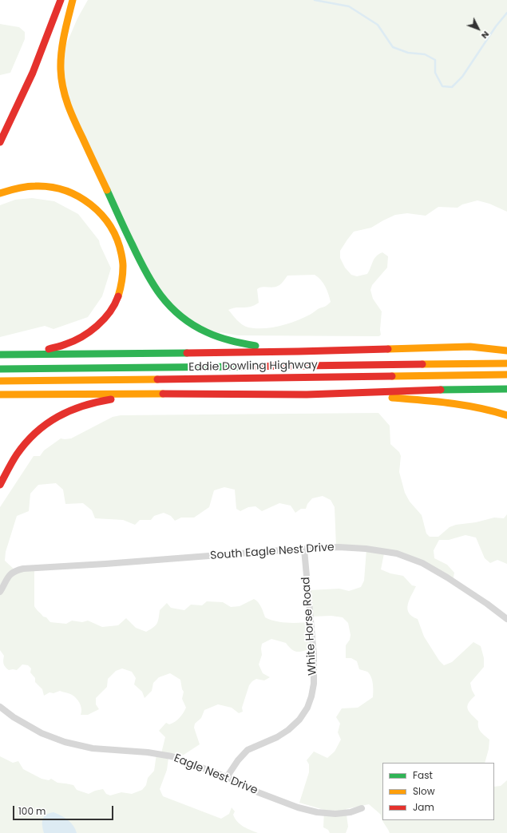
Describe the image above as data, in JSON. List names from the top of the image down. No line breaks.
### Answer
{"streets":{"highway":["Eddie Dowling Highway"],"street":["South Eagle Nest Drive","White Horse Road","Eagle Nest Drive"]},"crossings":[["South Eagle Nest Drive","White Horse Road"],["White Horse Road","Eagle Nest Drive"]],"legend":["Fast","Slow","Jam"],"scale_bar":"100 m","north":"bottom right"}
